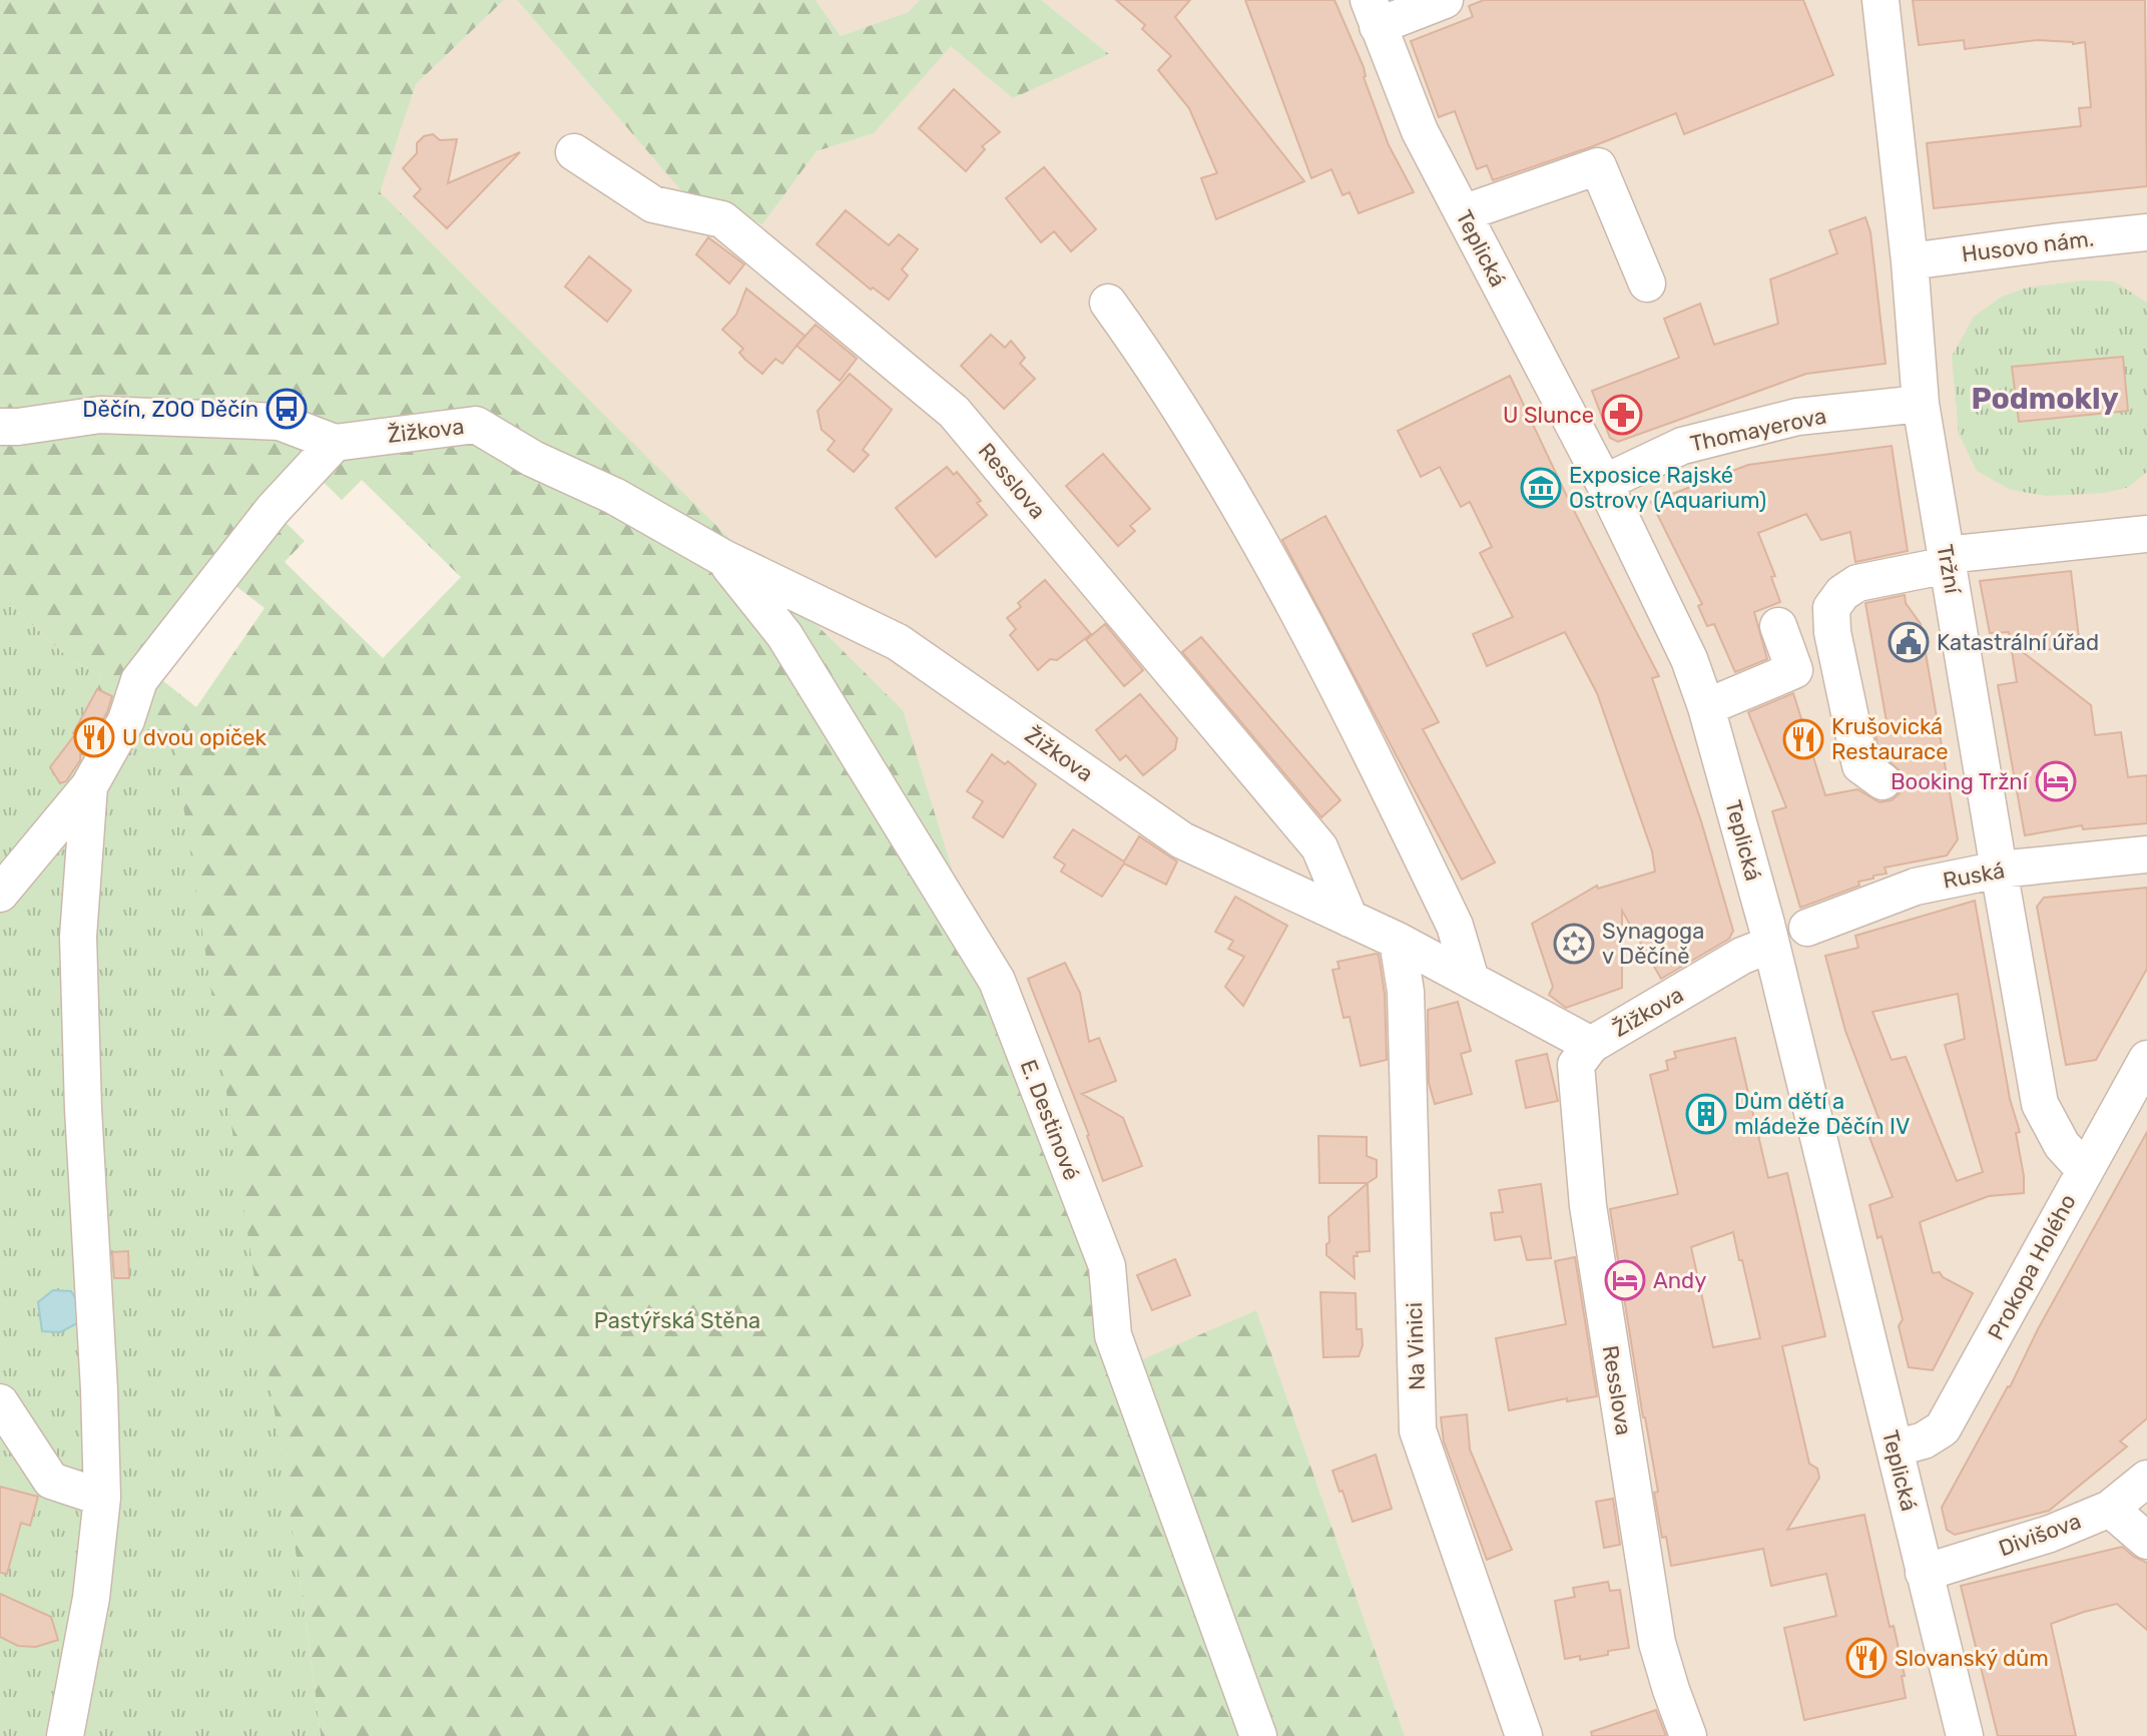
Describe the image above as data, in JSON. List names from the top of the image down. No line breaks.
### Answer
{"streets":{"street":["Husovo nám.","Teplická","Thomayerova","Žižkova","Resslova","Tržní","Ruská","E. Destinové","Prokopa Holého","Na Vinici","Divišova"]},"crossings":[["Husovo nám.","Tržní"],["Teplická","Thomayerova"],["Teplická","Žižkova"],["Teplická","Prokopa Holého"],["Teplická","Divišova"],["Thomayerova","Tržní"],["Žižkova","Resslova"],["Žižkova","E. Destinové"],["Žižkova","Na Vinici"],["Tržní","Ruská"],["Tržní","Prokopa Holého"]],"districts":["Podmokly"],"parks":["Pastýřská Stěna"],"places":{"bus stop":["Děčín, ZOO Děčín"],"pharmacy":["U Slunce"],"museum":["Exposice Rajské Ostrovy (Aquarium)"],"public building":["Katastrální úřad"],"restaurant":["U dvou opiček","Krušovická Restaurace","Slovanský dům"],"hotel":["Booking Tržní","Andy"],"synagogue":["Synagoga v Děčíně"],"building":["Dům dětí a mládeže Děčín IV"]}}
